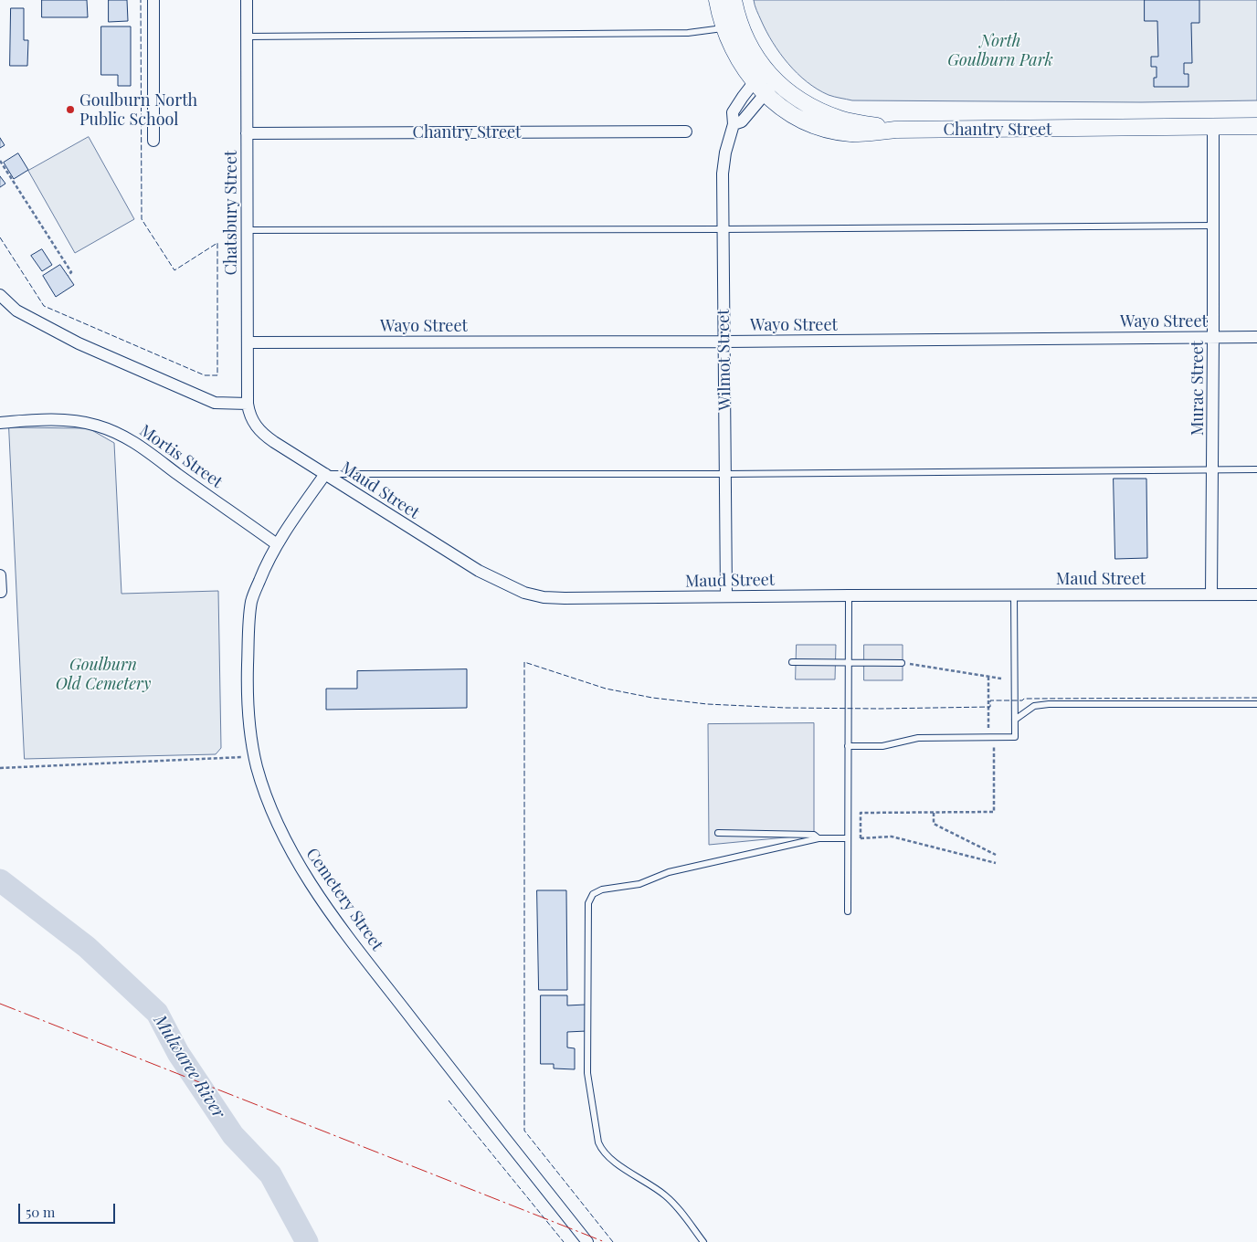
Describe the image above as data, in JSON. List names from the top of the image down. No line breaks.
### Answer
{"streets":{"main road":["Chantry Street"],"street":["Chatsbury Street","Wayo Street","Wilmot Street","Murac Street","Mortis Street","Maud Street","Cemetery Street"]},"crossings":[["Chantry Street","Chatsbury Street"],["Chantry Street","Wilmot Street"],["Chantry Street","Murac Street"],["Chatsbury Street","Wayo Street"],["Chatsbury Street","Maud Street"],["Wayo Street","Wilmot Street"],["Wayo Street","Murac Street"],["Wilmot Street","Maud Street"],["Murac Street","Maud Street"],["Mortis Street","Cemetery Street"],["Maud Street","Cemetery Street"]],"water":["Mulwaree River"],"parks":["North Goulburn Park","Goulburn Old Cemetery"],"places":["Goulburn North Public School"],"scale_bar":"50 m"}
